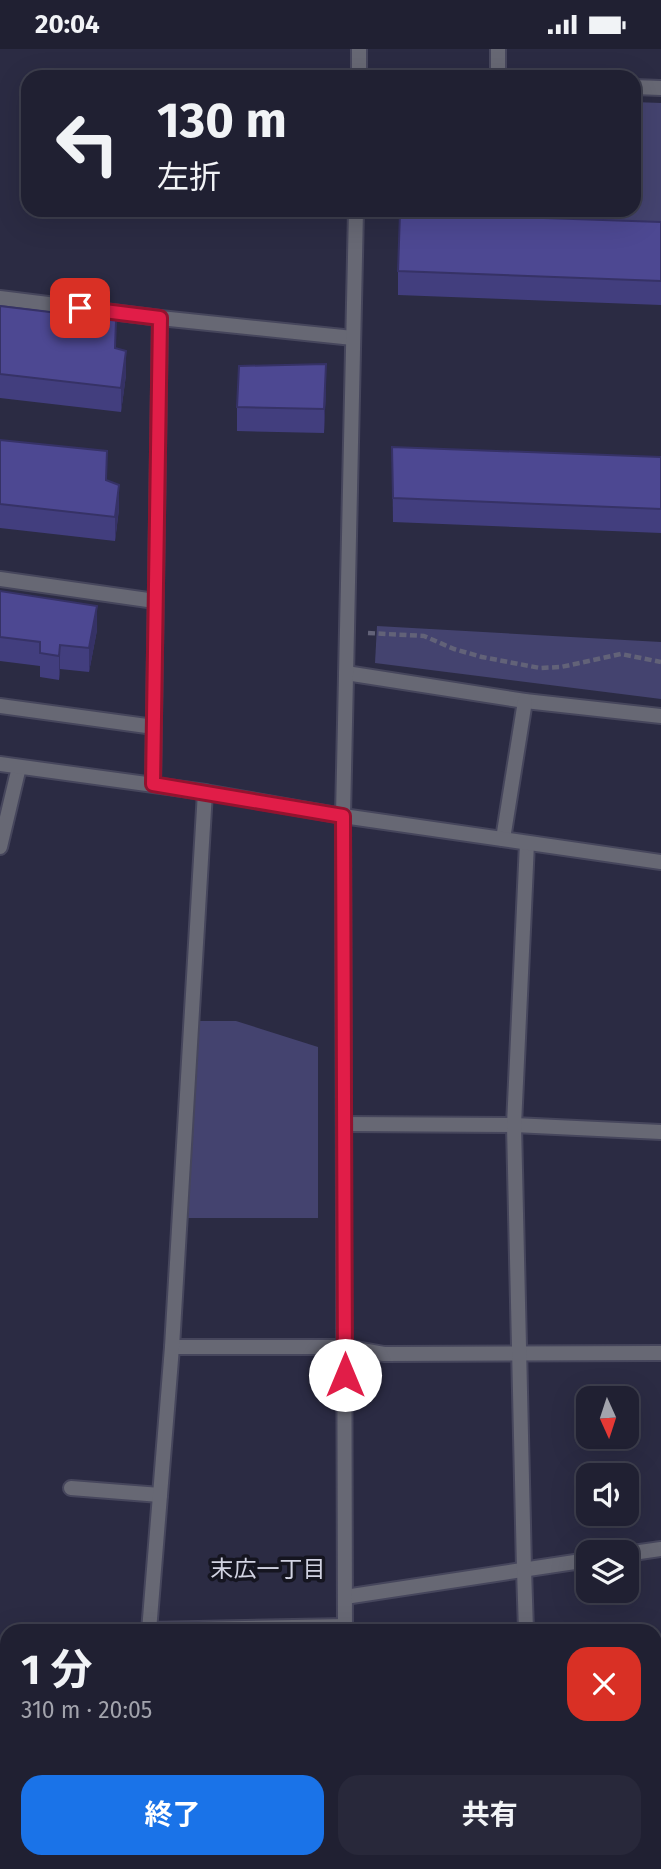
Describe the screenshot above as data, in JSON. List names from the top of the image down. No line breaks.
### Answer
{"districts":["末広一丁目"],"north":"bottom","page":{"status":"20:04","turn":["130 m","左折"],"heading":["1 分","310 m · 20:05"],"buttons":["終了","共有"]}}
